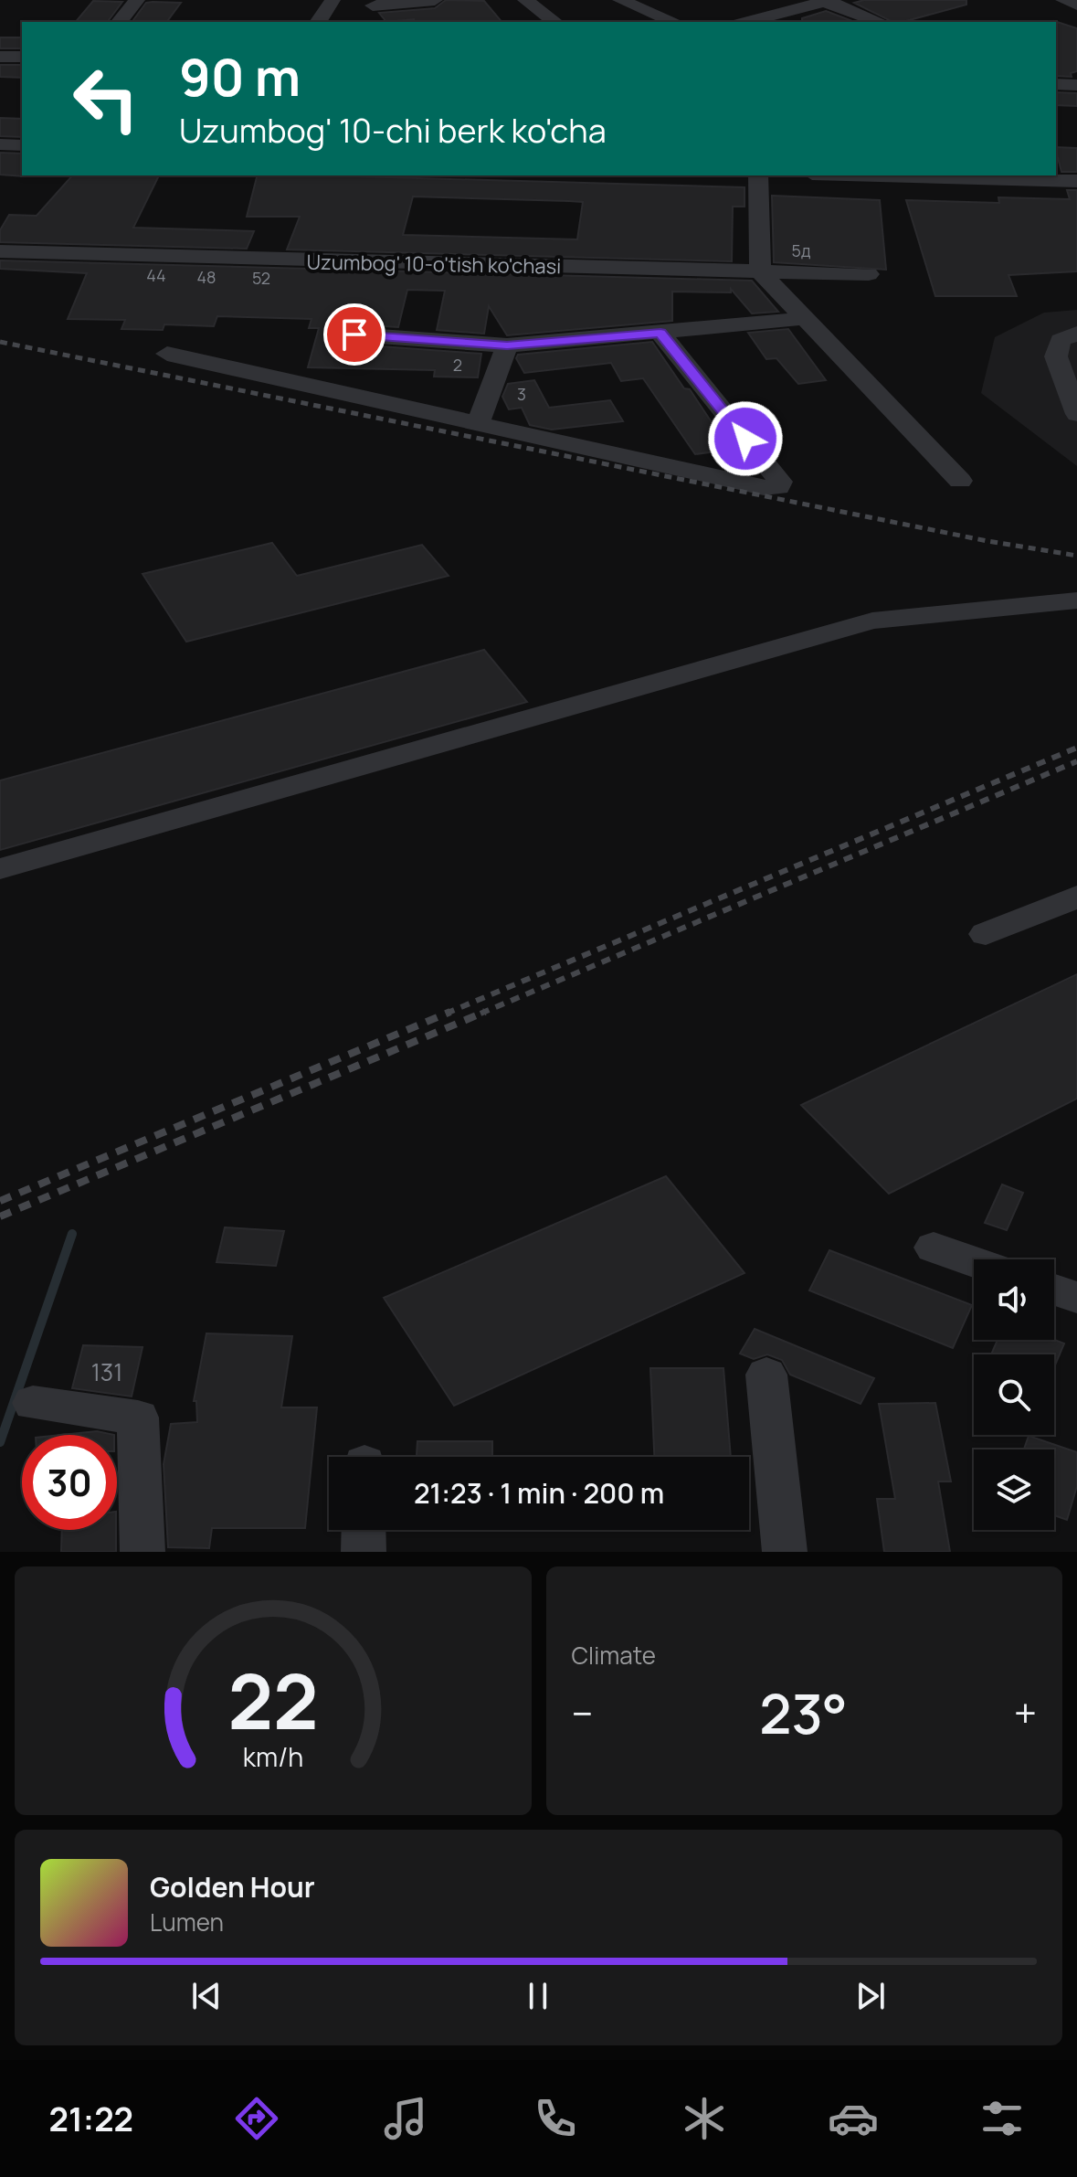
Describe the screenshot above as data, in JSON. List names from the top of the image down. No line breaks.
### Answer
{"streets":{"street":["Uzumbog' 10-o'tish ko'chasi"]},"house_numbers":["5д","44","48","52","2","3","131"],"page":{"turn":["90 m","Uzumbog' 10-chi berk ko'cha"],"limit":"30","trip":"21:23 · 1 min · 200 m","tile":"Climate","heat":["−","23°","+"],"song":["Golden Hour","Lumen"],"tabs":"21:22","gauge":["22","km/h"]}}
